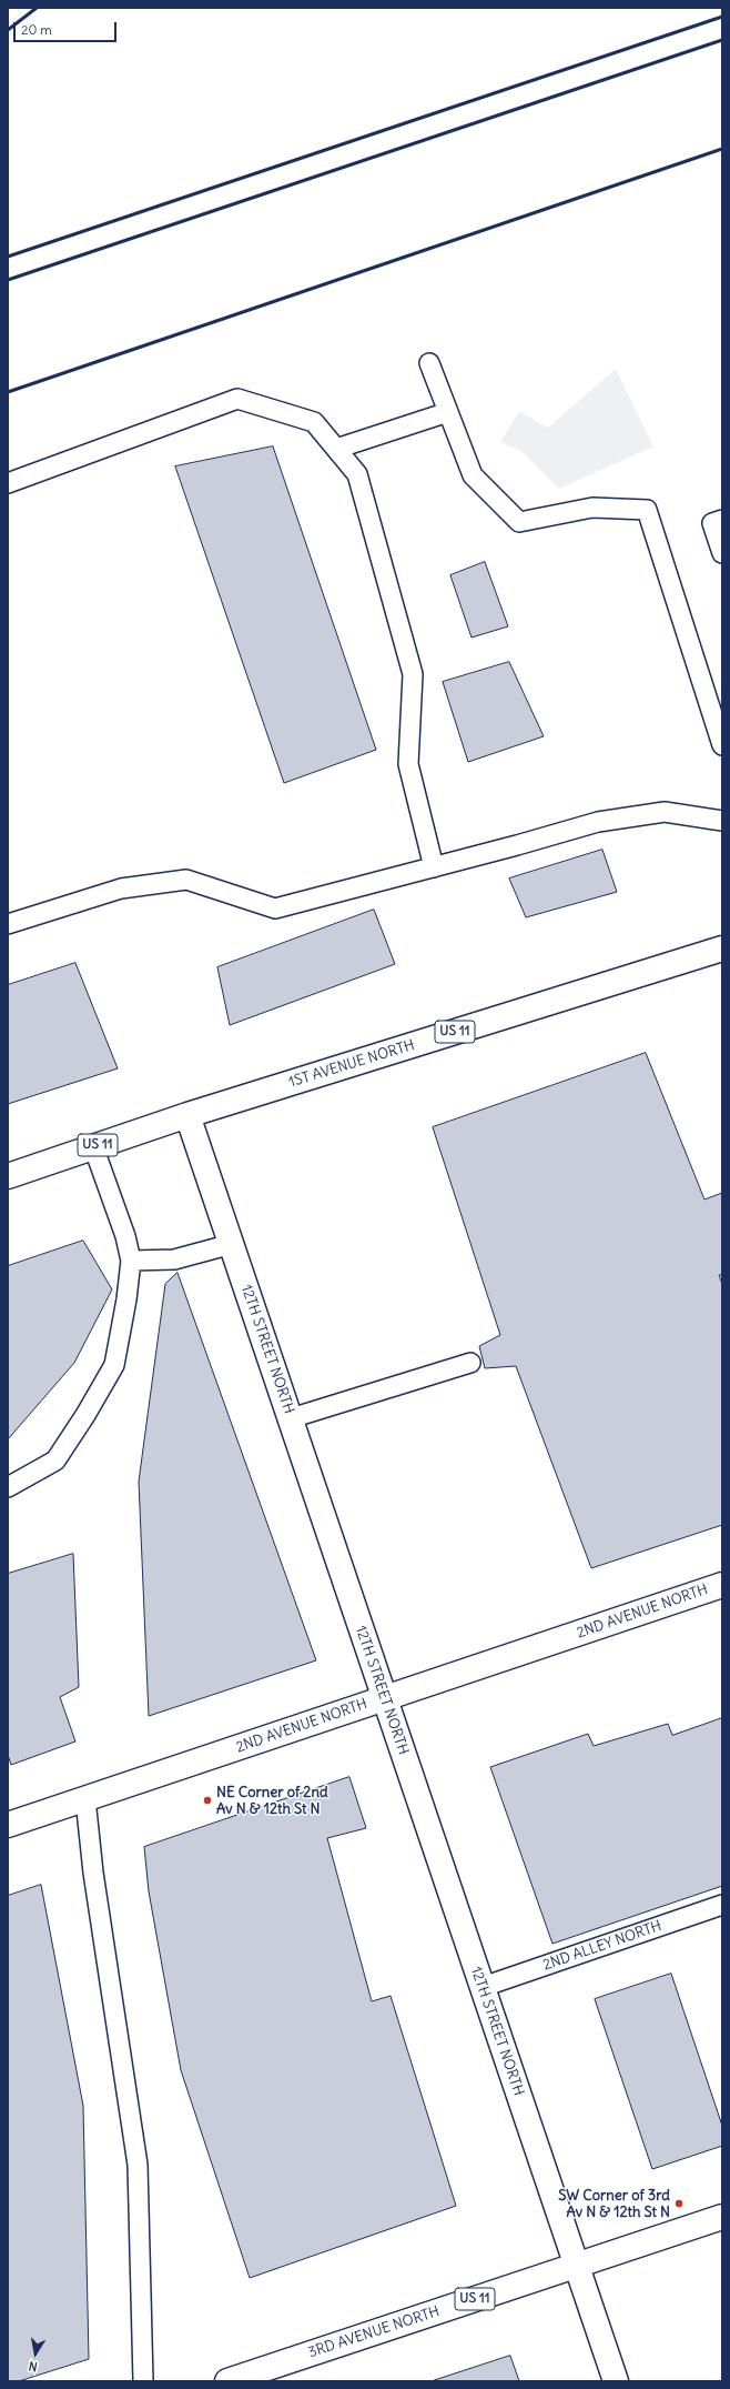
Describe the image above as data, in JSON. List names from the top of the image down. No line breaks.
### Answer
{"streets":{"main road":["US 11","1ST AVENUE NORTH","12TH STREET NORTH","2ND AVENUE NORTH","3RD AVENUE NORTH"],"lane":["2ND ALLEY NORTH"]},"crossings":[["1ST AVENUE NORTH","12TH STREET NORTH"],["12TH STREET NORTH","2ND AVENUE NORTH"],["12TH STREET NORTH","2ND ALLEY NORTH"],["12TH STREET NORTH","3RD AVENUE NORTH"]],"places":["NE Corner of 2nd Av N & 12th St N","SW Corner of 3rd Av N & 12th St N"],"scale_bar":"20 m","north":"bottom"}
